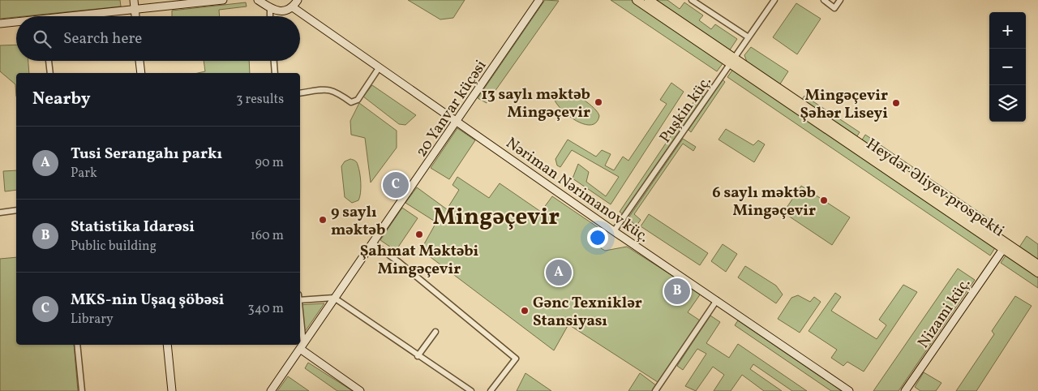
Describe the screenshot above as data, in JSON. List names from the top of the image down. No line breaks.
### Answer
{"streets":{"main road":["Heydər Əliyev prospekti"],"street":["20 Yanvar küçəsi","Puşkin küç.","Nəriman Nərimanov küç.","Nizami küç."]},"crossings":[["20 Yanvar küçəsi","Nəriman Nərimanov küç."],["Puşkin küç.","Heydər Əliyev prospekti"],["Puşkin küç.","Nəriman Nərimanov küç."],["Heydər Əliyev prospekti","Nizami küç."]],"districts":["Mingəçevir"],"places":["13 saylı məktəb Mingəçevir","Mingəçevir Şəhər Liseyi","6 saylı məktəb Mingəçevir","9 saylı məktəb","Şahmat Məktəbi Mingəçevir","Gənc Texniklər Stansiyası"],"page":{"map_buttons":["+","−"],"search":"Search here","heading":["Nearby","3 results"],"list":[{"mark":"A","name":"Tusi Serangahı parkı","note":"Park","value":"90 m"},{"mark":"B","name":"Statistika Idarəsi","note":"Public building","value":"160 m"},{"mark":"C","name":"MKS-nin Uşaq şöbəsi","note":"Library","value":"340 m"}],"pins":["C","A","B"]}}
